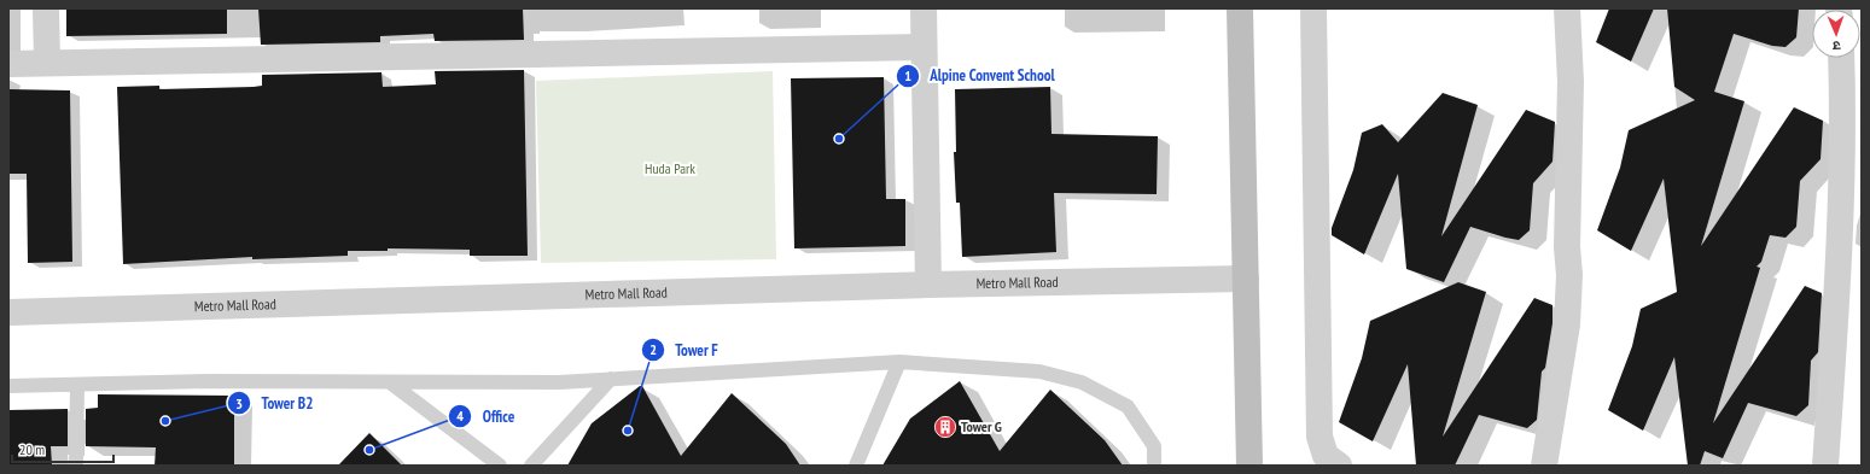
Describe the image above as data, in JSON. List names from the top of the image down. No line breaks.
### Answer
{"streets":{"street":["Metro Mall Road"]},"parks":["Huda Park"],"places":{"other":["Alpine Convent School","Tower B2","Tower F","Office"],"building":["Tower G"]},"scale_bar":"20 m","north":"bottom"}
